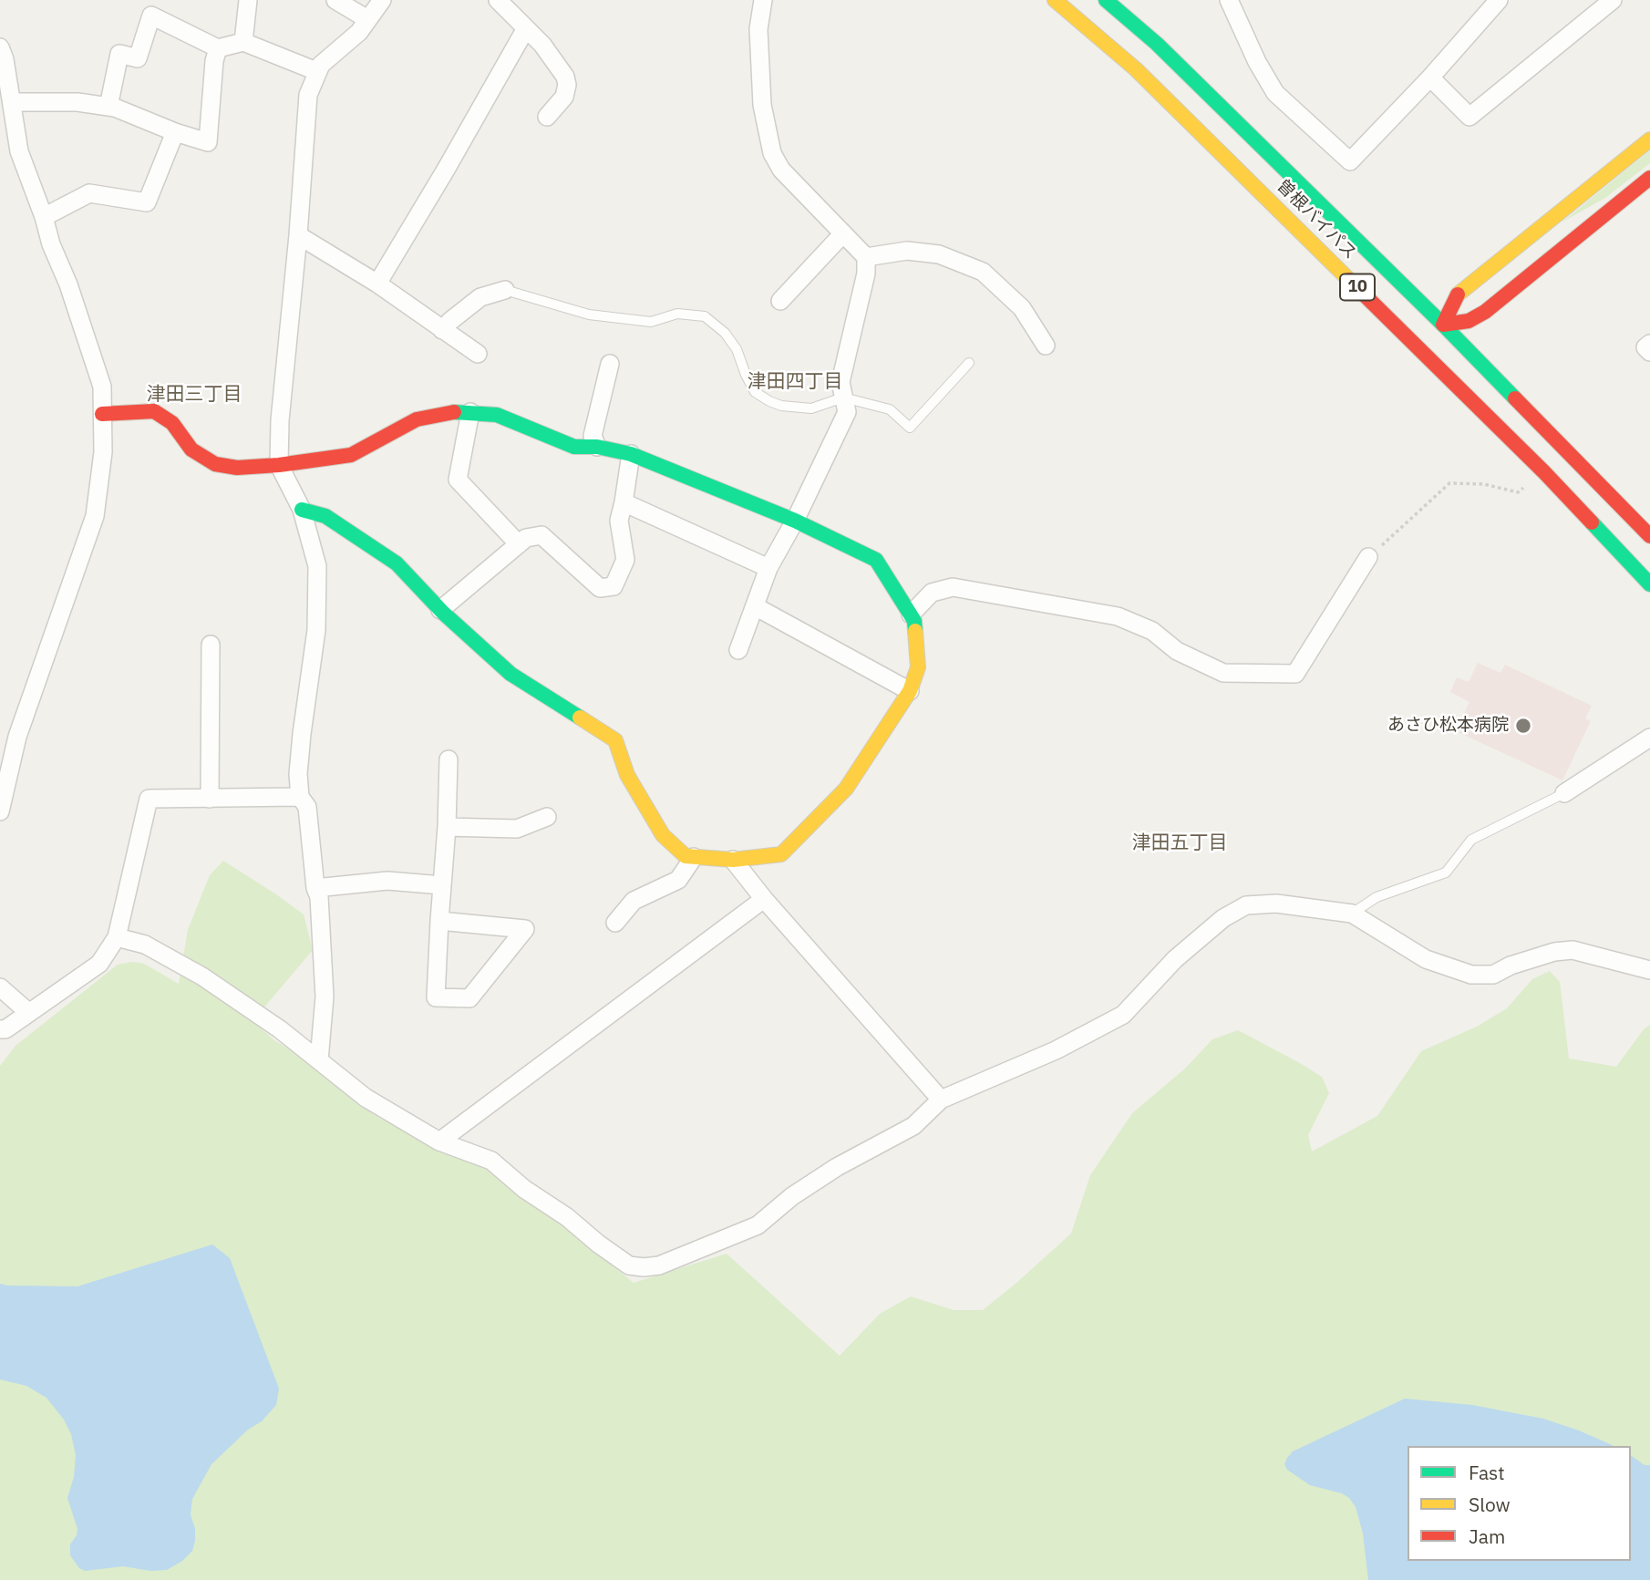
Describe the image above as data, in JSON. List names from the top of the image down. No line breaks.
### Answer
{"streets":{"main road":["曽根バイパス","10"]},"districts":["津田四丁目","津田三丁目","津田五丁目"],"places":["あさひ松本病院"],"legend":["Fast","Slow","Jam"]}
